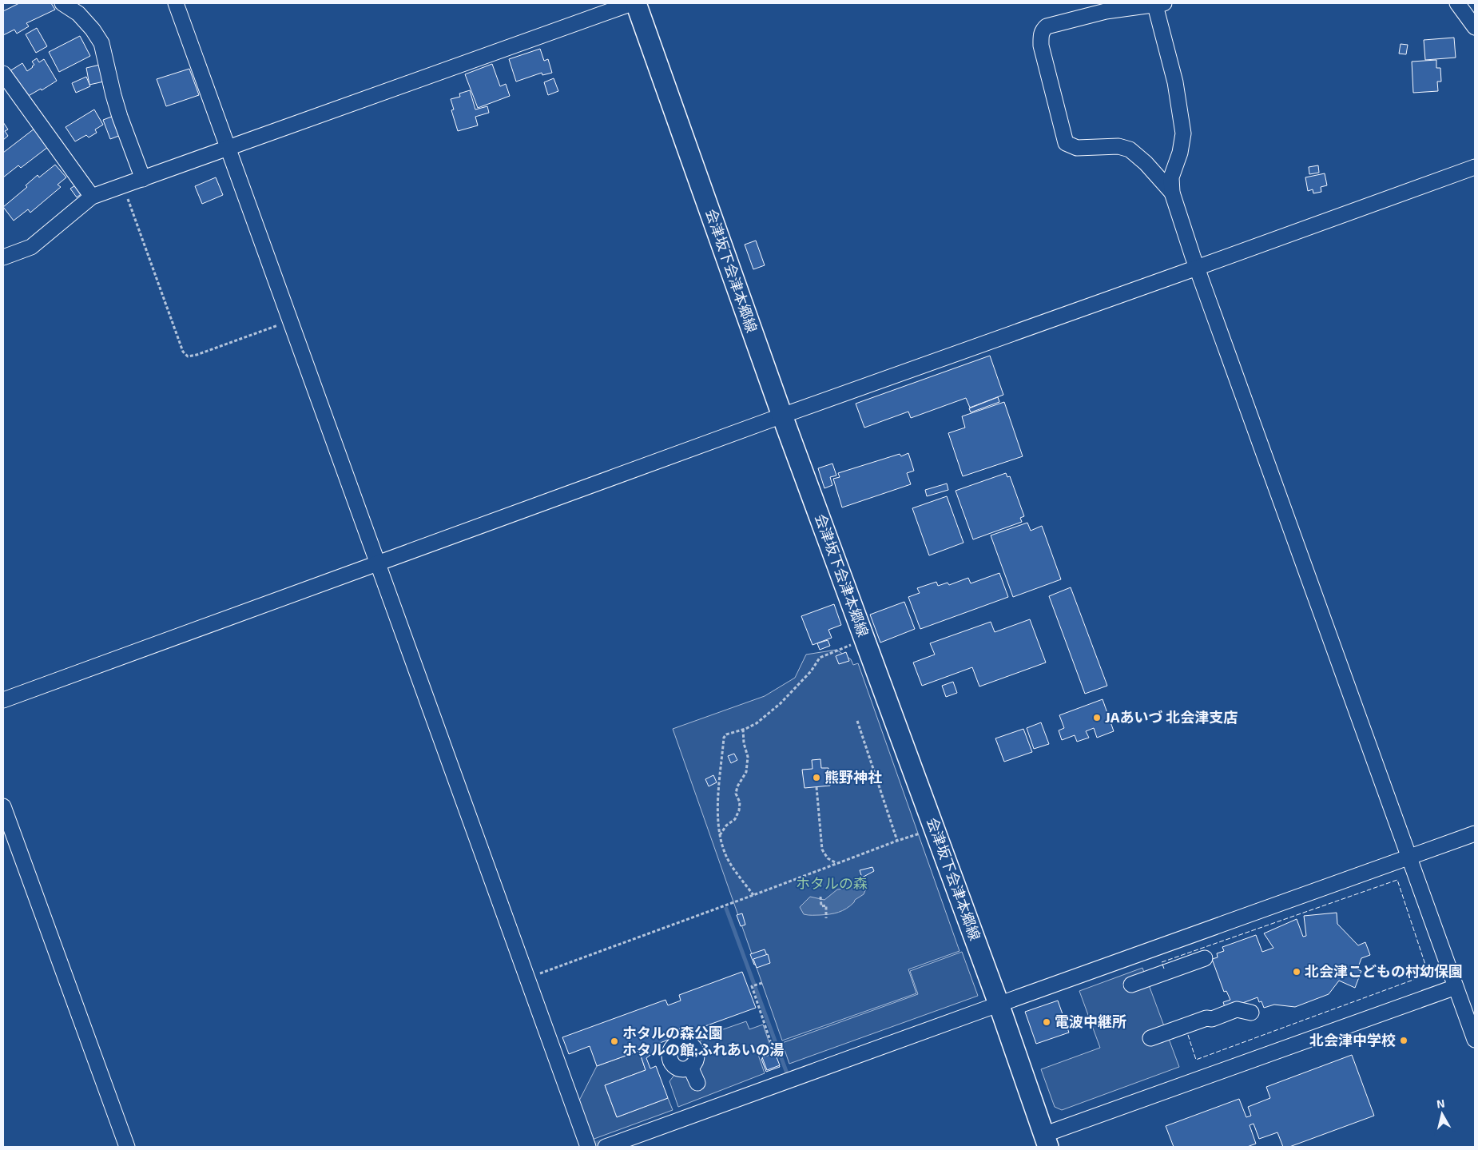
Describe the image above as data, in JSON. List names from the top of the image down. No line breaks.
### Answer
{"streets":{"main road":["会津坂下会津本郷線"]},"parks":["ホタルの森"],"places":["JAあいづ 北会津支店","熊野神社","北会津こどもの村幼保園","電波中継所","北会津中学校","ホタルの森公園 ホタルの館;ふれあいの湯"],"north":"top"}
